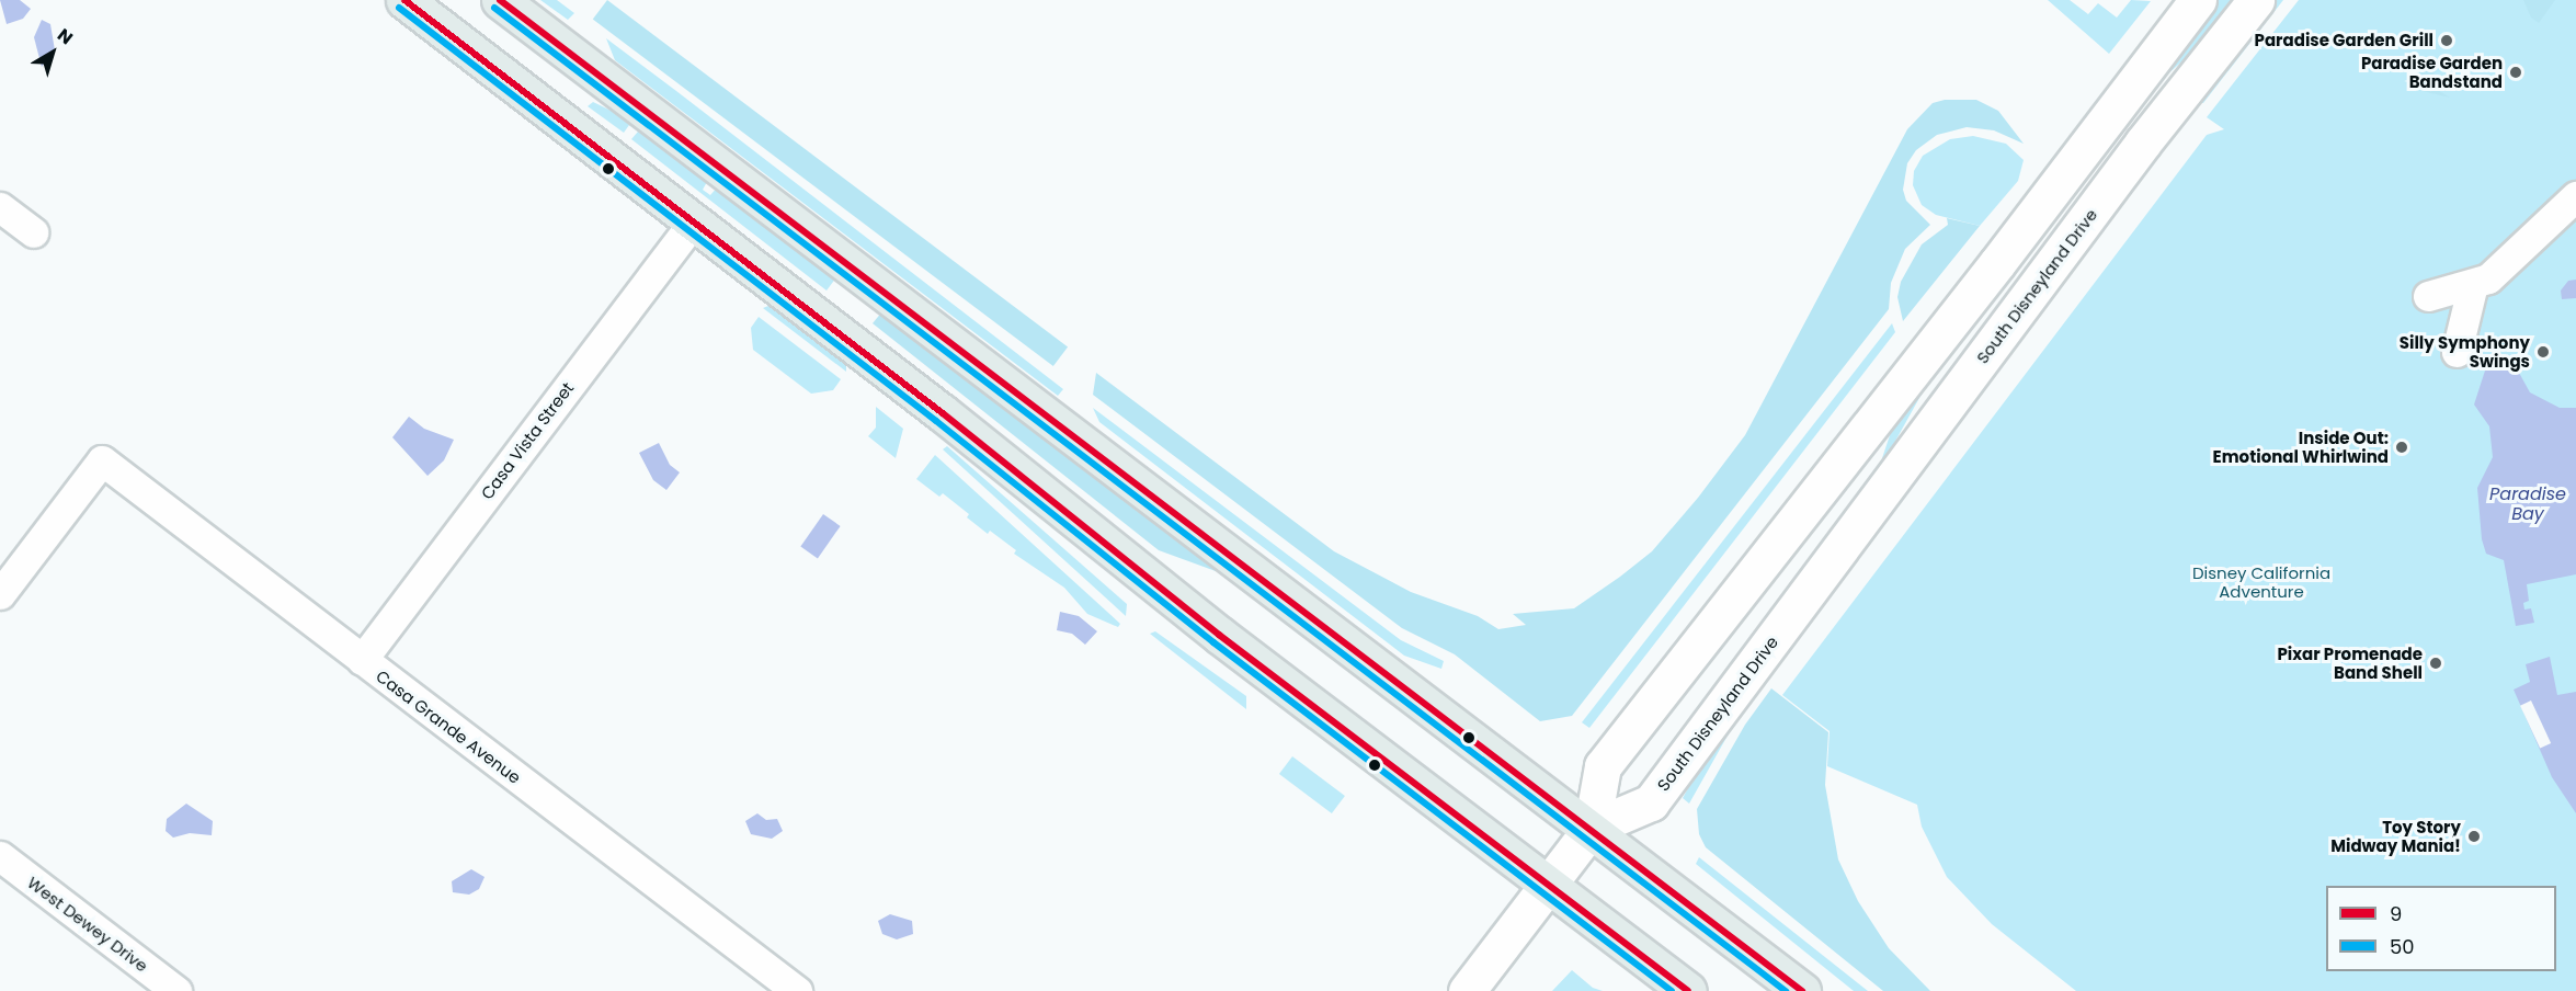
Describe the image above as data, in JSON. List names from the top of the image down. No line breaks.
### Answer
{"streets":{"main road":["South Disneyland Drive"],"street":["Casa Vista Street","Casa Grande Avenue","West Dewey Drive"]},"crossings":[["Casa Vista Street","Casa Grande Avenue"]],"water":["Paradise Bay"],"parks":["Disney California Adventure"],"places":["Paradise Garden Grill","Paradise Garden Bandstand","Silly Symphony Swings","Inside Out: Emotional Whirlwind","Pixar Promenade Band Shell","Toy Story Midway Mania!"],"lines":["transit line 9","transit line 50"],"legend":["9","50"],"north":"top right"}
